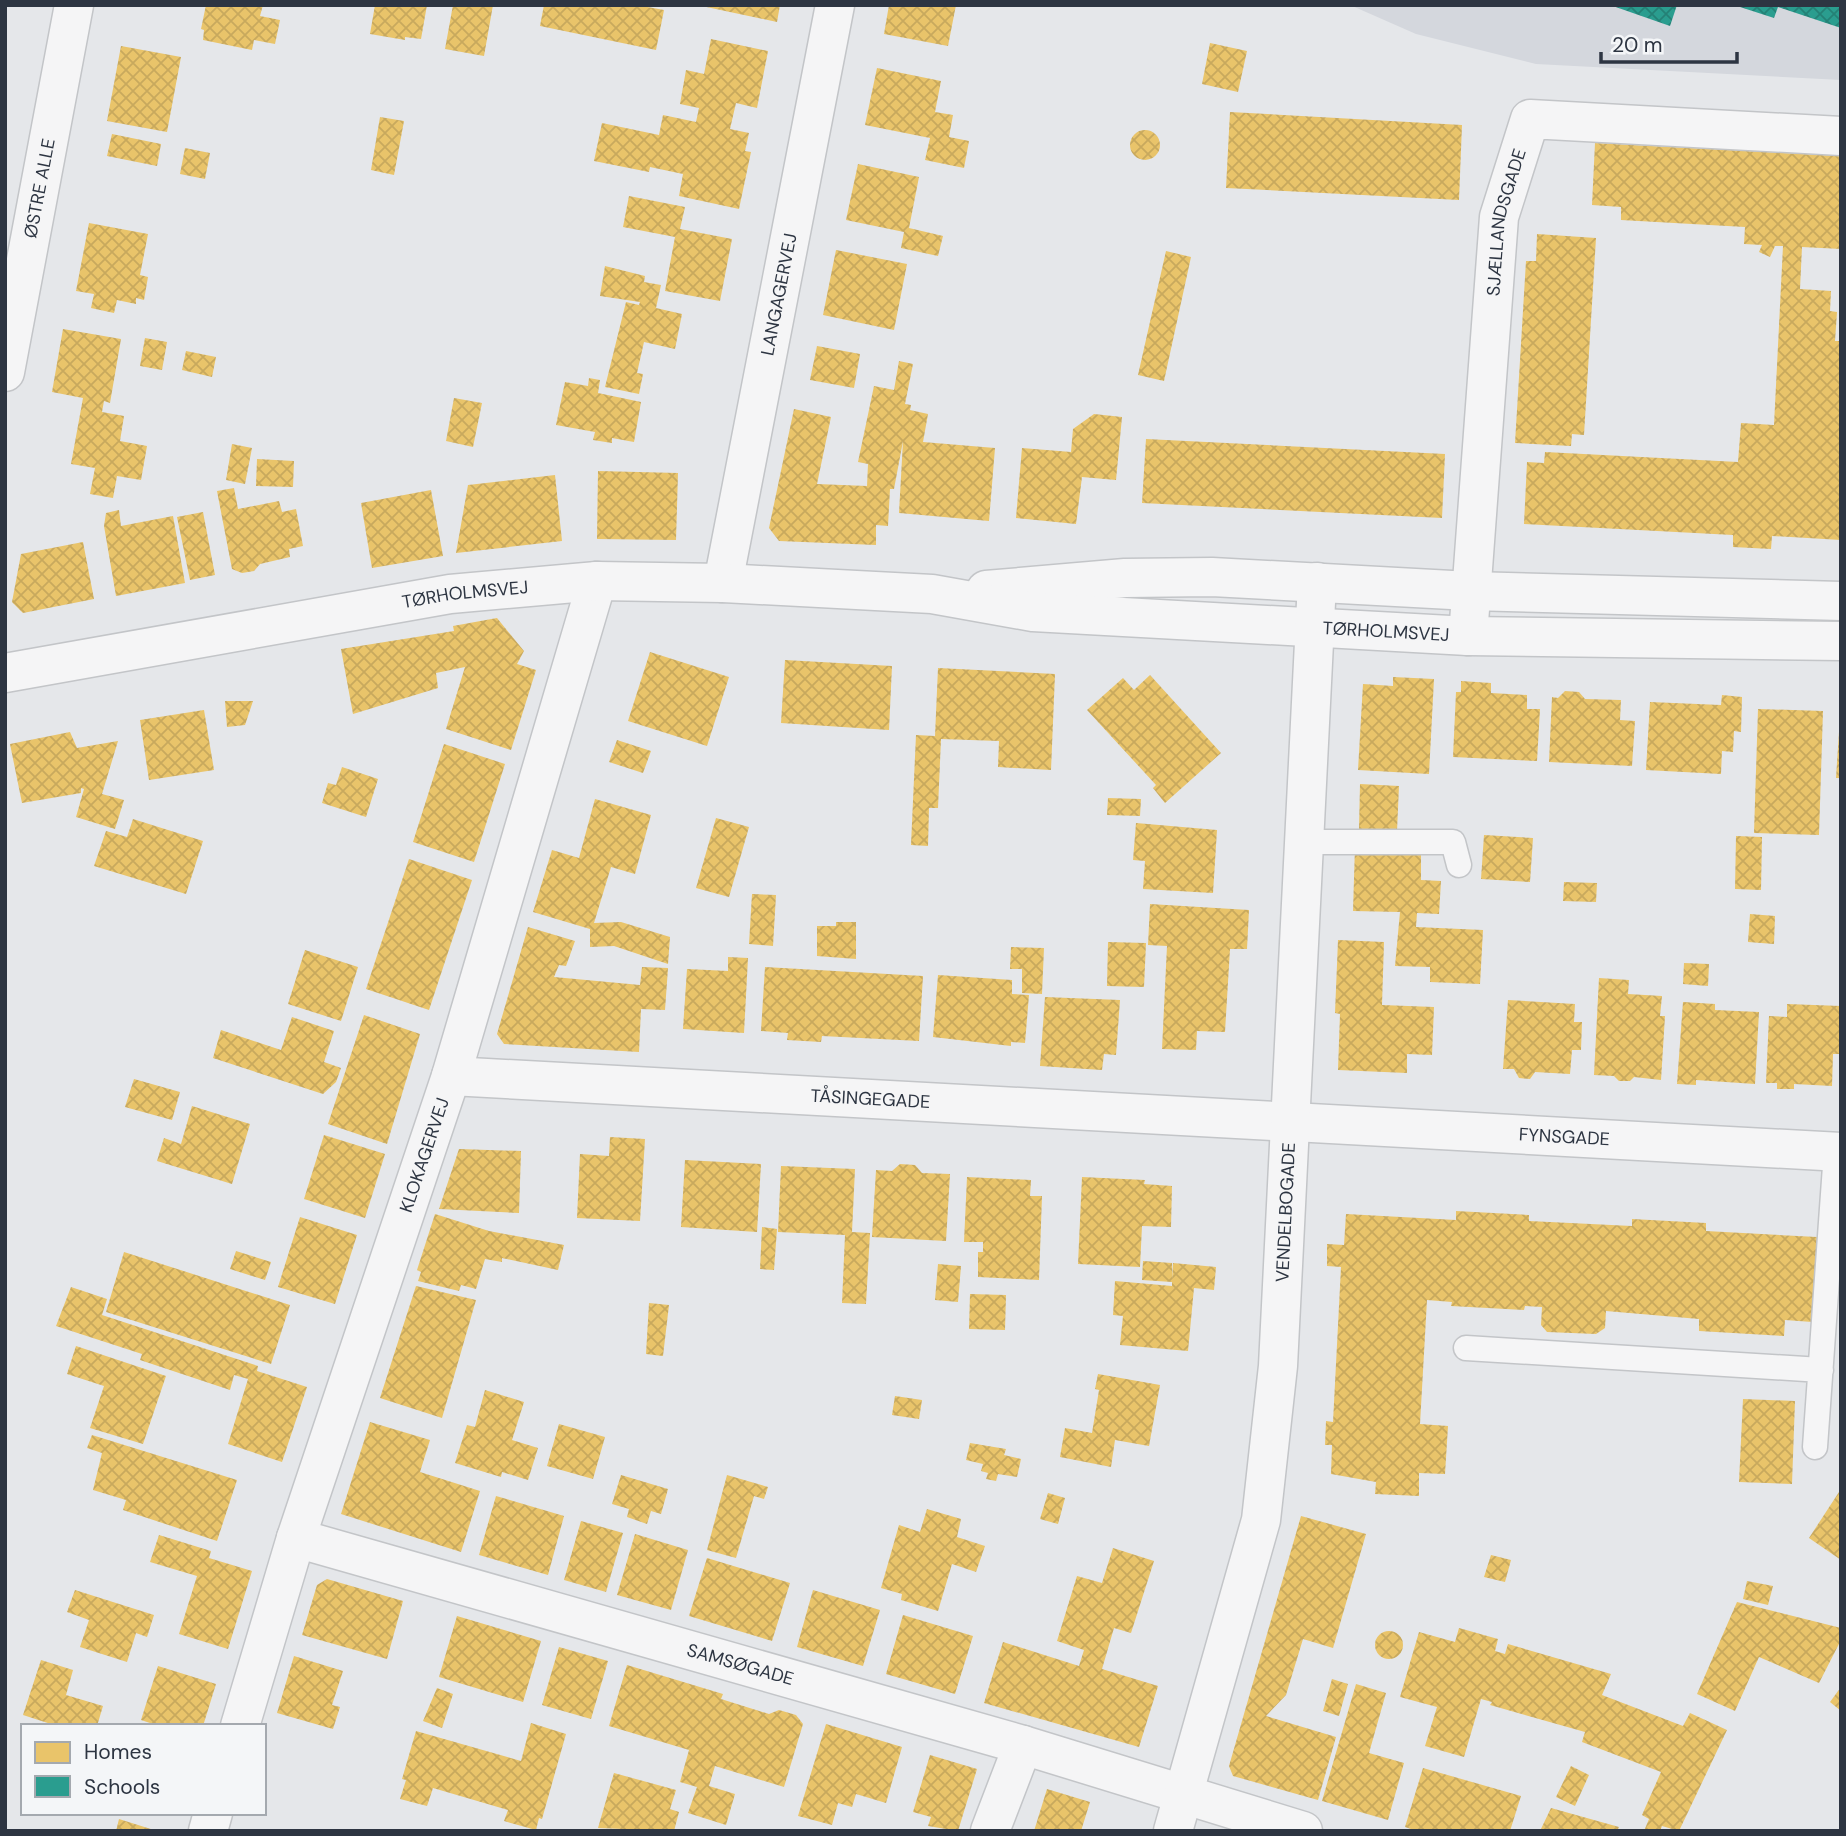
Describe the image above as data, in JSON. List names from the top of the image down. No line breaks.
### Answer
{"streets":{"street":["ØSTRE ALLE","SJÆLLANDSGADE","LANGAGERVEJ","TØRHOLMSVEJ","TÅSINGEGADE","FYNSGADE","KLOKAGERVEJ","VENDELBOGADE","SAMSØGADE"]},"crossings":[["SJÆLLANDSGADE","TØRHOLMSVEJ"],["LANGAGERVEJ","TØRHOLMSVEJ"],["TØRHOLMSVEJ","KLOKAGERVEJ"],["TØRHOLMSVEJ","VENDELBOGADE"],["TÅSINGEGADE","FYNSGADE"],["TÅSINGEGADE","KLOKAGERVEJ"],["TÅSINGEGADE","VENDELBOGADE"],["FYNSGADE","VENDELBOGADE"],["KLOKAGERVEJ","SAMSØGADE"],["VENDELBOGADE","SAMSØGADE"]],"legend":["Homes","Schools"],"scale_bar":"20 m"}
